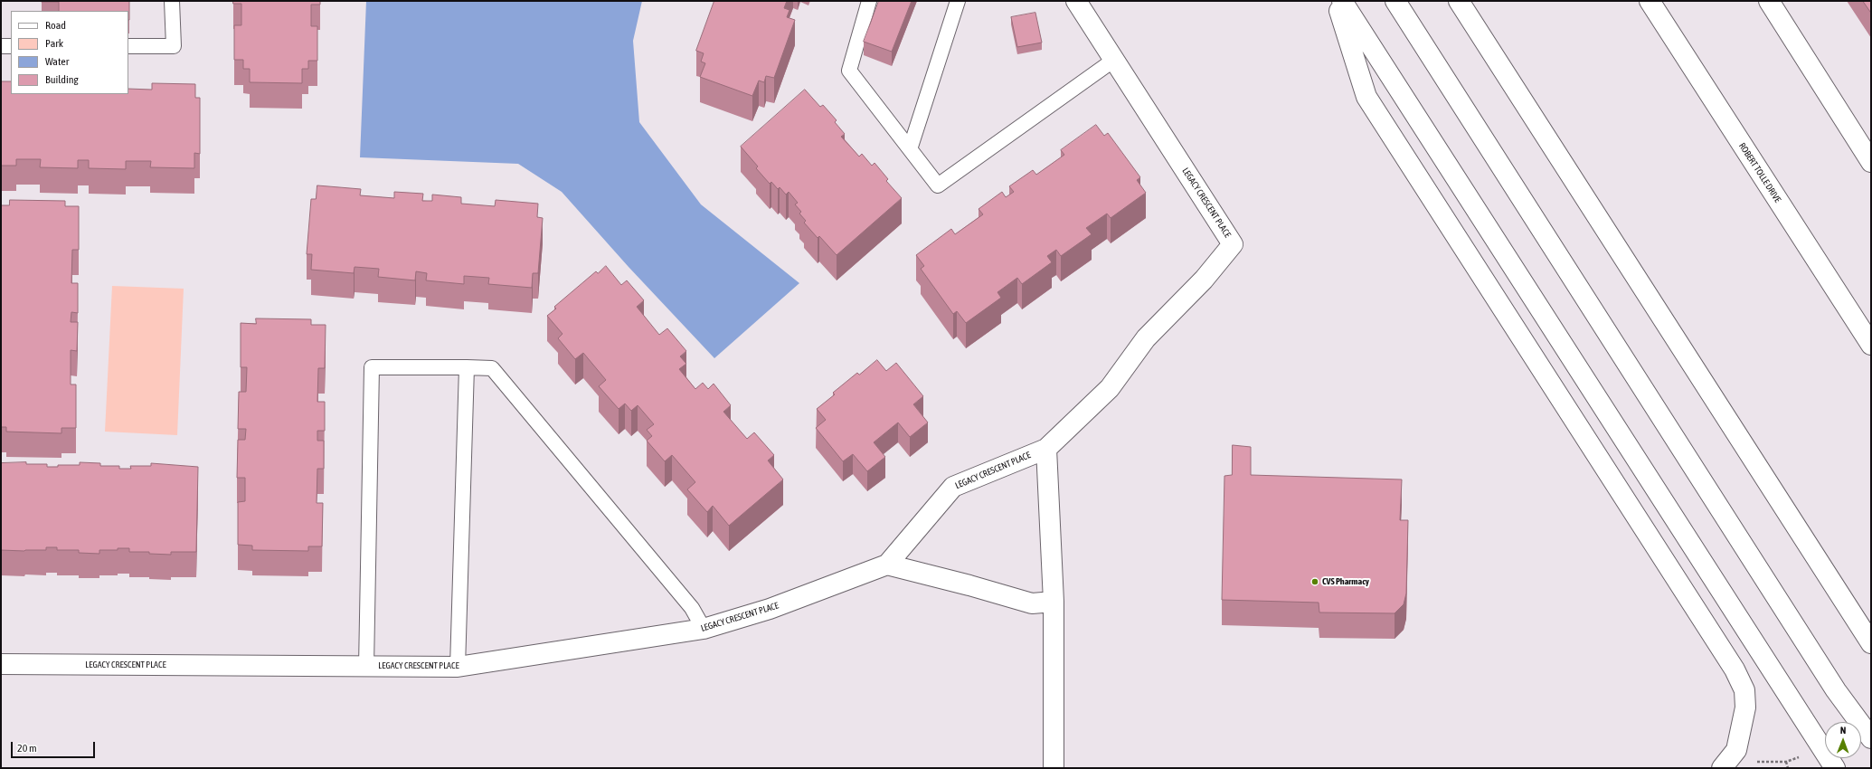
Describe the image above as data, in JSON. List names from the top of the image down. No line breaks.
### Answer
{"streets":{"main road":["ROBERT TOLLE DRIVE","LEGACY CRESCENT PLACE"]},"places":["CVS Pharmacy"],"legend":["Road","Park","Water","Building"],"scale_bar":"20 m","north":"top"}
